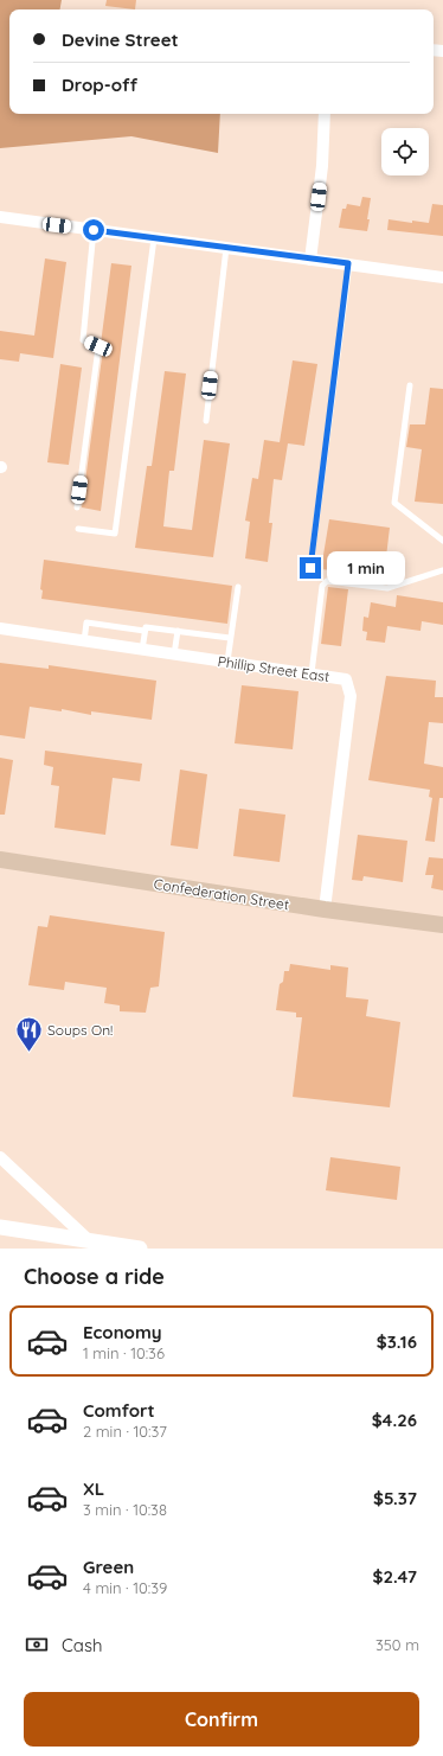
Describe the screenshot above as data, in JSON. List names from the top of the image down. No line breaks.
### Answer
{"streets":{"main road":["Confederation Street"],"street":["Phillip Street East"]},"crossings":[["Phillip Street East","Confederation Street"]],"places":{"restaurant":["Soups On!"]},"page":{"banner":["Devine Street","Drop-off"],"bubble":"1 min","heading":"Choose a ride","list":[{"name":"Economy","note":"1 min · 10:36","value":"$3.16"},{"name":"Comfort","note":"2 min · 10:37","value":"$4.26"},{"name":"XL","note":"3 min · 10:38","value":"$5.37"},{"name":"Green","note":"4 min · 10:39","value":"$2.47"}],"pay":["Cash","350 m"],"buttons":"Confirm"}}
